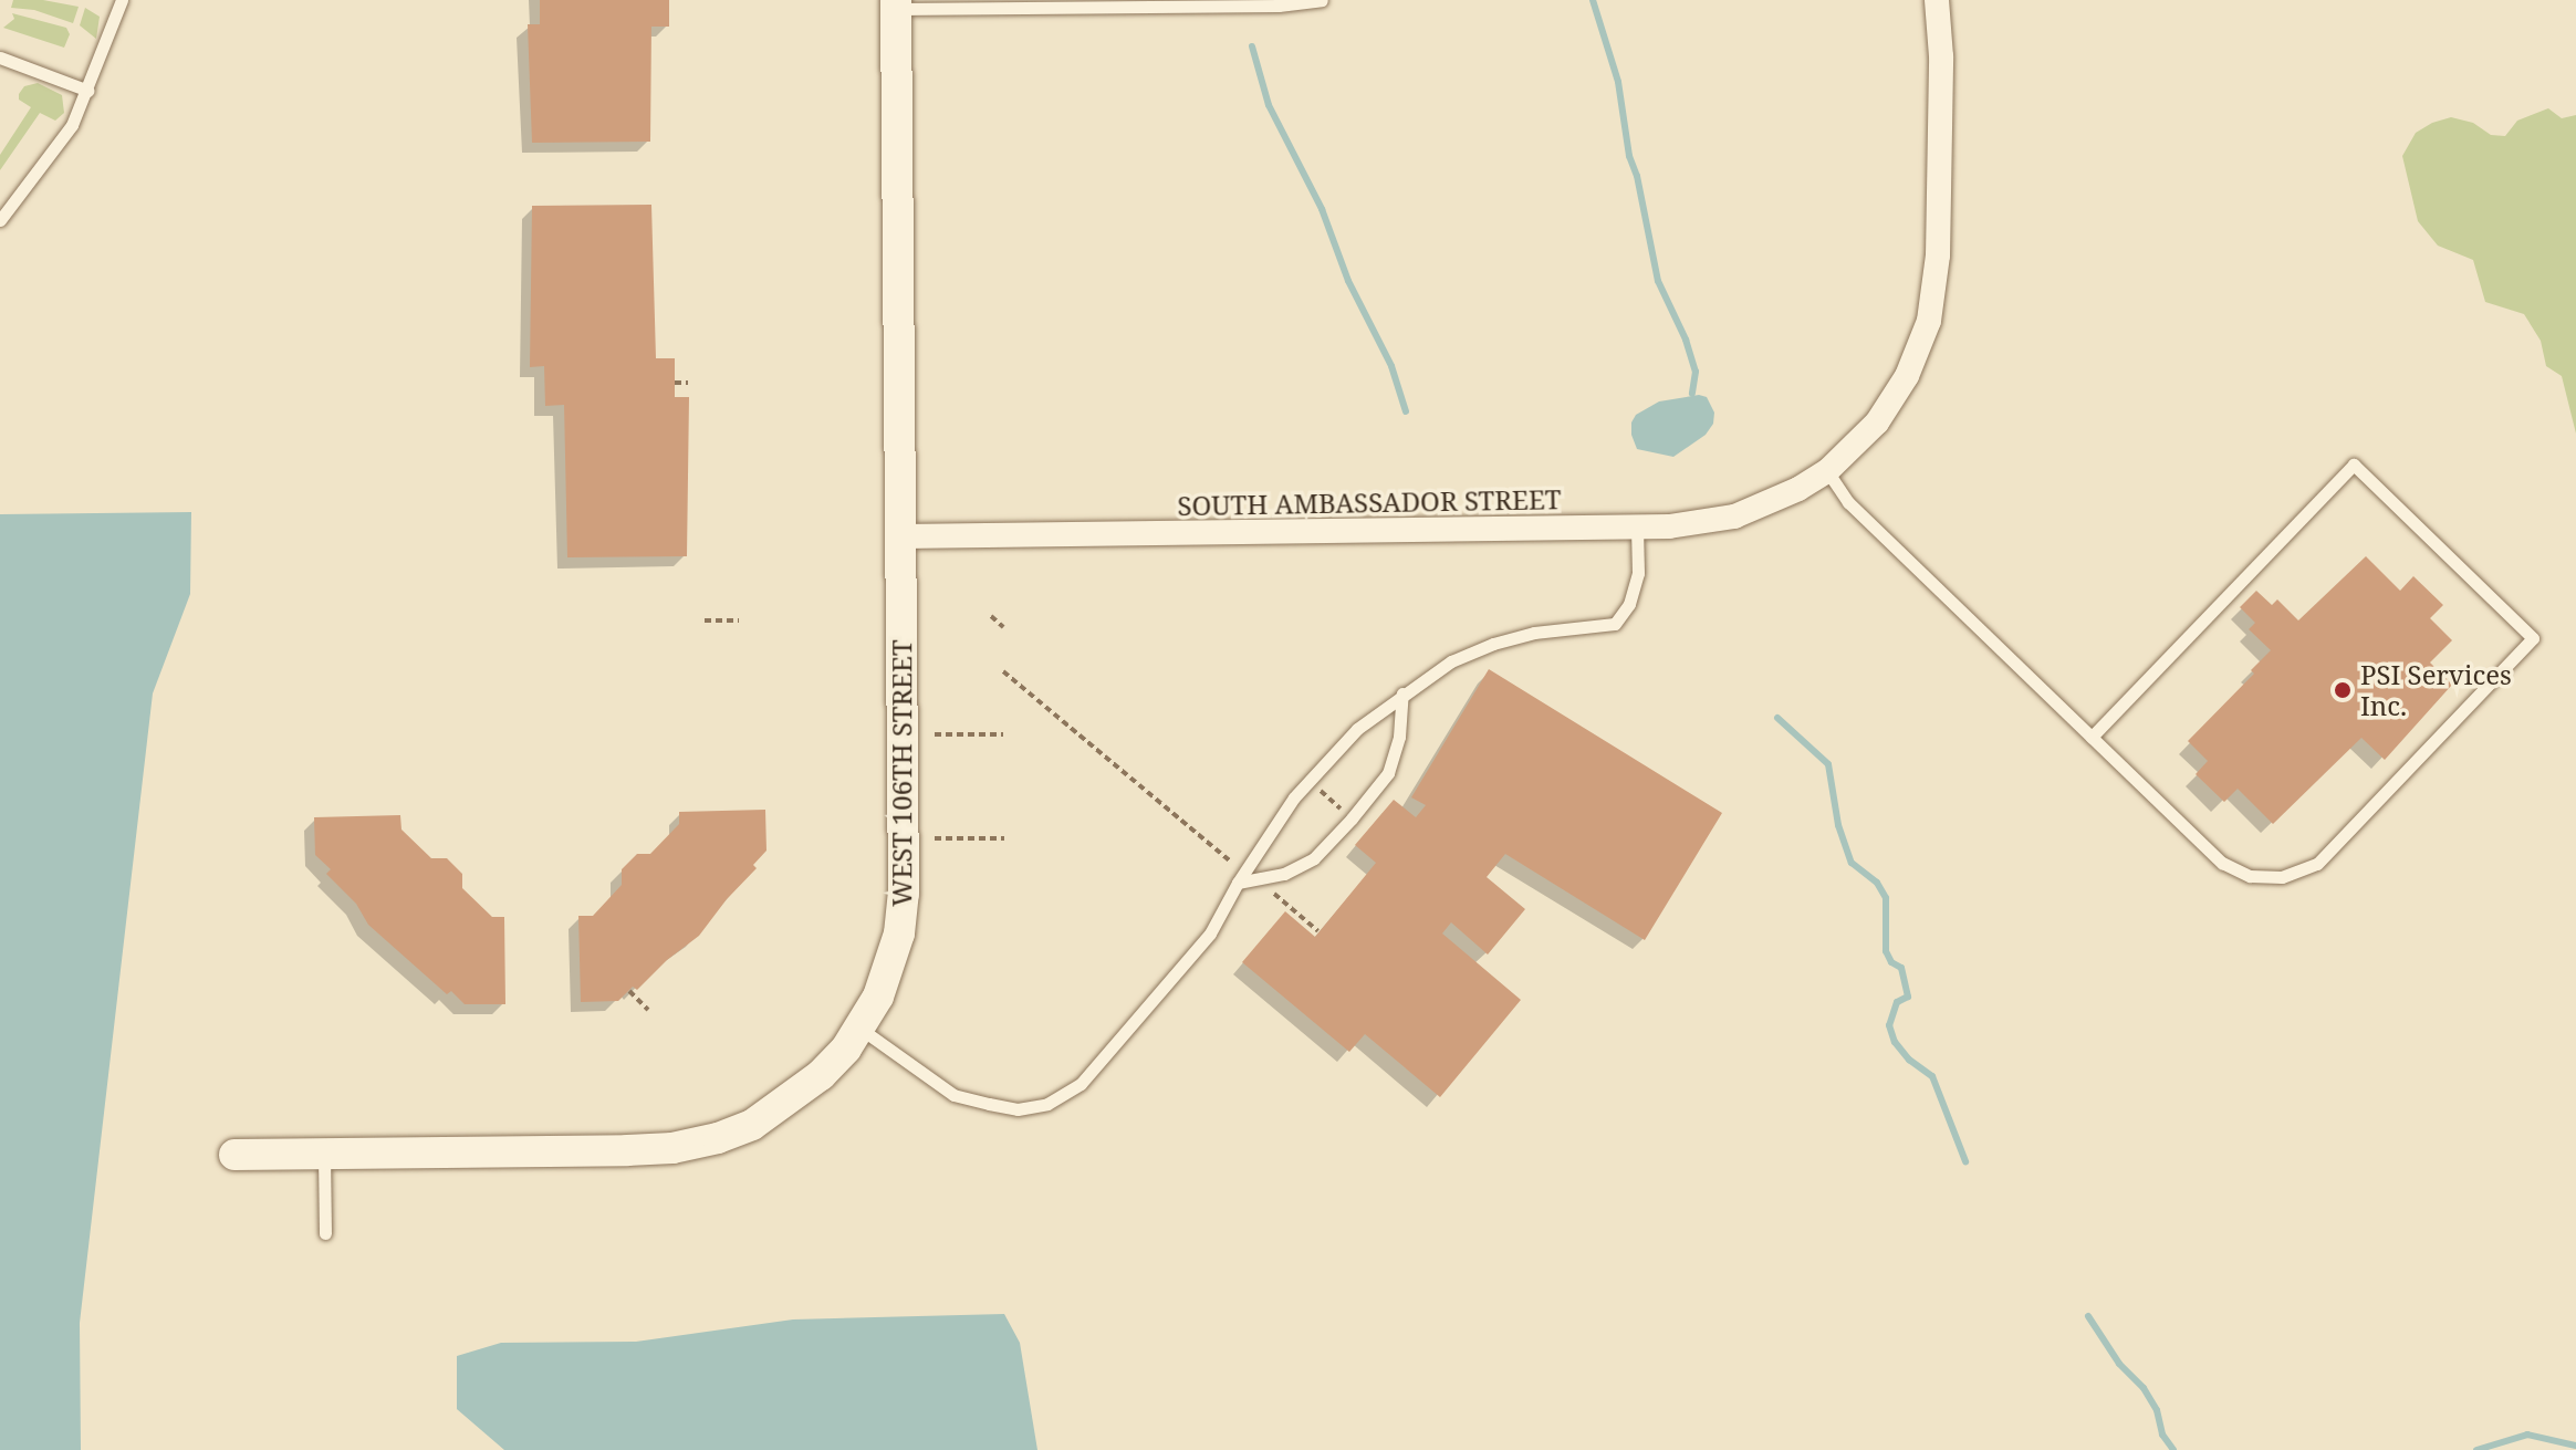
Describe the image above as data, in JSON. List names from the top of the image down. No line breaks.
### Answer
{"streets":{"street":["SOUTH AMBASSADOR STREET","WEST 106TH STREET"]},"crossings":[["SOUTH AMBASSADOR STREET","WEST 106TH STREET"]],"places":["PSI Services Inc."]}
